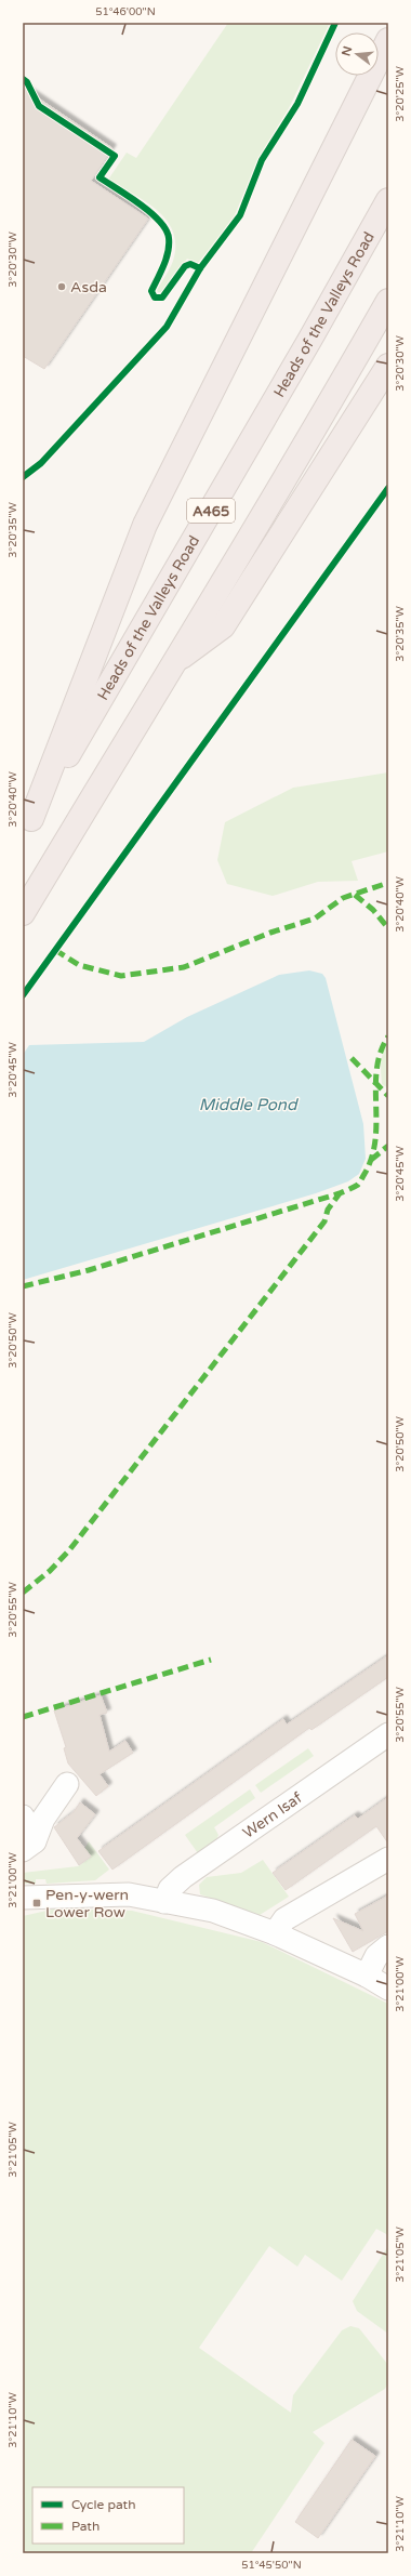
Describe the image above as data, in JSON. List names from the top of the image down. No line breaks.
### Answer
{"streets":{"highway":["Heads of the Valleys Road","A465"],"street":["Wern Isaf"]},"water":["Middle Pond"],"places":{"other":["Asda"],"transit":["Pen-y-wern Lower Row"]},"legend":["Cycle path","Path"],"north":"left","coordinates":["51°46'00\"N","3°20'25\"W","3°20'30\"W","3°20'35\"W","3°20'40\"W","3°20'45\"W","3°20'50\"W","3°20'55\"W","3°21'00\"W","3°21'05\"W","3°21'10\"W","51°45'50\"N"]}
